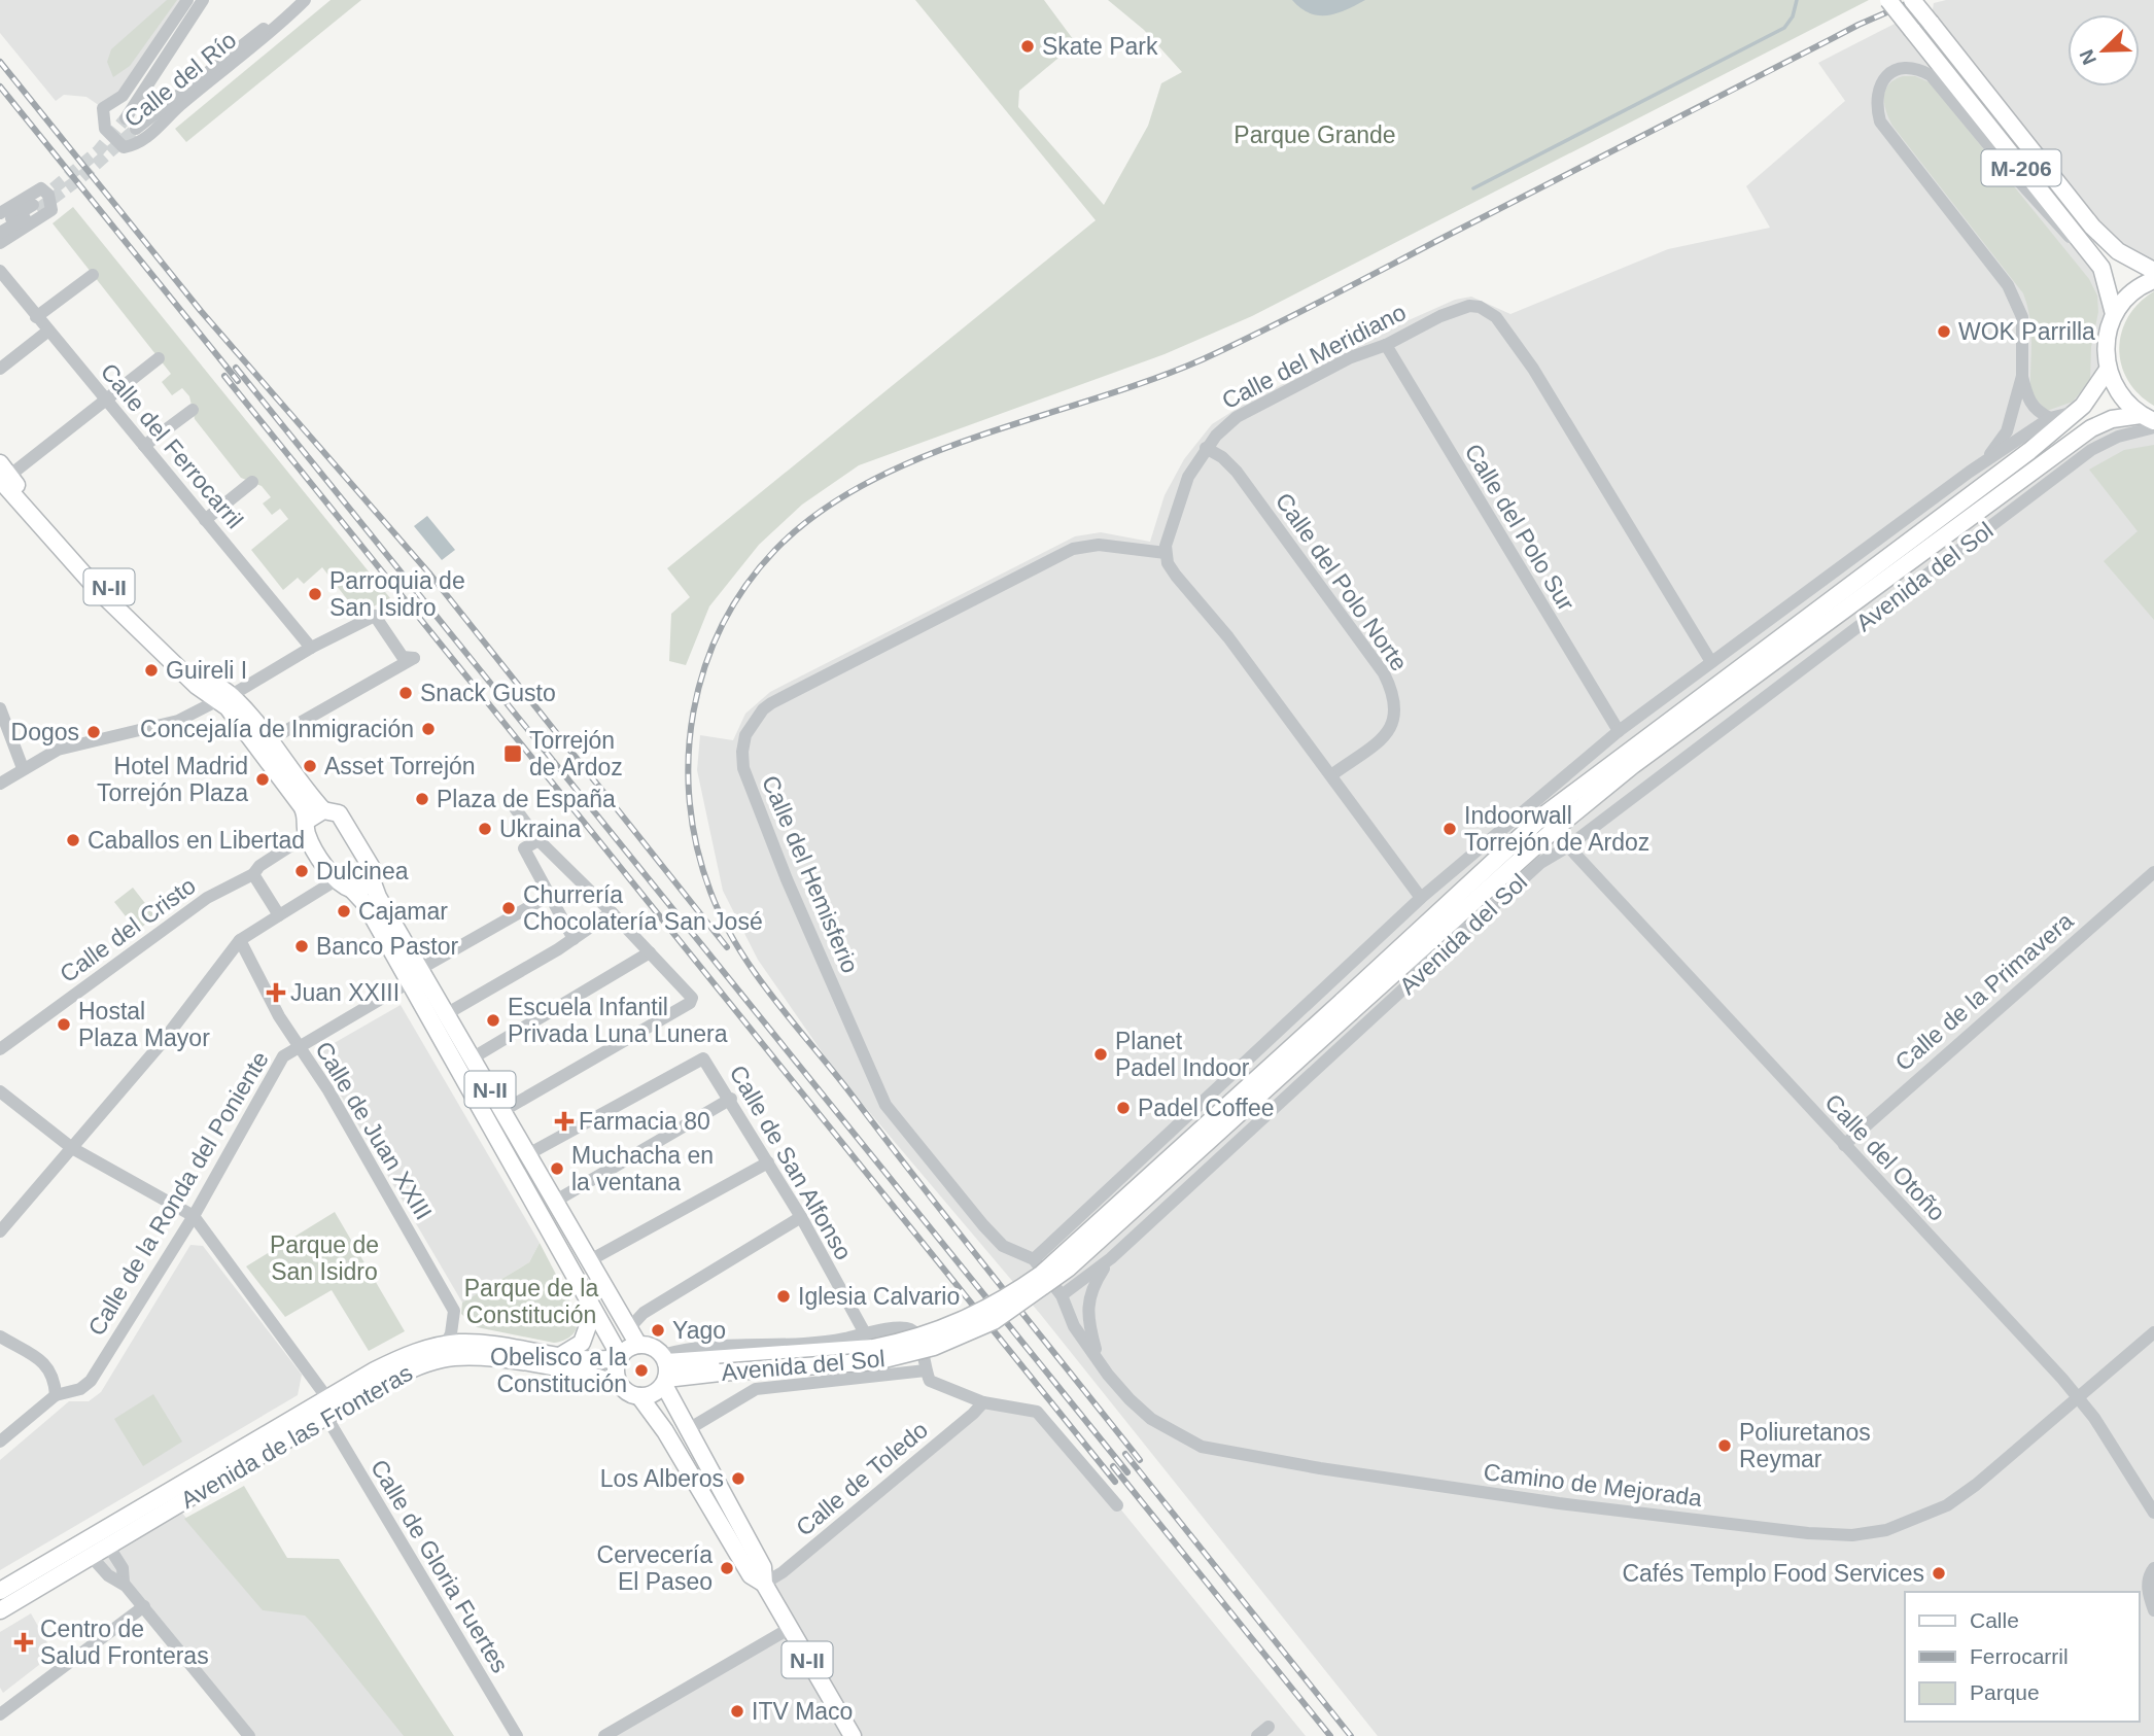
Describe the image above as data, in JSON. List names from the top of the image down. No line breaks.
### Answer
{"streets":{"main road":["M-206","Avenida del Sol","N-II","Avenida de las Fronteras"],"street":["Calle del Río","Calle del Meridiano","Calle del Ferrocarril","Calle del Polo Sur","Calle del Polo Norte","Calle del Hemisferio","Calle del Cristo","Calle de la Primavera","Calle de Juan XXIII","Calle del Otoño","Calle de San Alfonso","Calle de la Ronda del Poniente","Calle de Toledo","Camino de Mejorada","Calle de Gloria Fuertes"]},"crossings":[["M-206","Avenida del Sol"],["Calle del Meridiano","Calle del Polo Sur"],["Calle del Meridiano","Calle del Polo Norte"],["Calle del Meridiano","Calle del Hemisferio"],["Avenida del Sol","N-II"],["Avenida del Sol","Calle del Otoño"],["Avenida del Sol","Avenida de las Fronteras"],["Avenida del Sol","Camino de Mejorada"],["N-II","Calle del Cristo"],["N-II","Calle de San Alfonso"],["N-II","Calle de la Ronda del Poniente"],["N-II","Avenida de las Fronteras"],["N-II","Calle de Toledo"],["Calle de la Primavera","Calle del Otoño"],["Calle de Juan XXIII","Calle de la Ronda del Poniente"],["Calle de Juan XXIII","Avenida de las Fronteras"],["Calle del Otoño","Camino de Mejorada"],["Avenida de las Fronteras","Calle de Gloria Fuertes"]],"parks":["Parque Grande","Parque de San Isidro","Parque de la Constitución"],"places":{"other":["Skate Park","WOK Parrilla","Parroquia de San Isidro","Guireli I","Snack Gusto","Concejalía de Inmigración","Dogos","Asset Torrejón","Hotel Madrid Torrejón Plaza","Plaza de España","Ukraina","Indoorwall Torrejón de Ardoz","Caballos en Libertad","Dulcinea","Churrería Chocolatería San José","Cajamar","Banco Pastor","Escuela Infantil Privada Luna Lunera","Hostal Plaza Mayor","Planet Padel Indoor","Padel Coffee","Muchacha en la ventana","Iglesia Calvario","Yago","Obelisco a la Constitución","Poliuretanos Reymar","Los Alberos","Cervecería El Paseo","Cafés Templo Food Services","ITV Maco"],"transit":["Torrejón de Ardoz"],"health":["Juan XXIII","Farmacia 80","Centro de Salud Fronteras"]},"legend":["Calle","Ferrocarril","Parque"],"north":"bottom left"}
